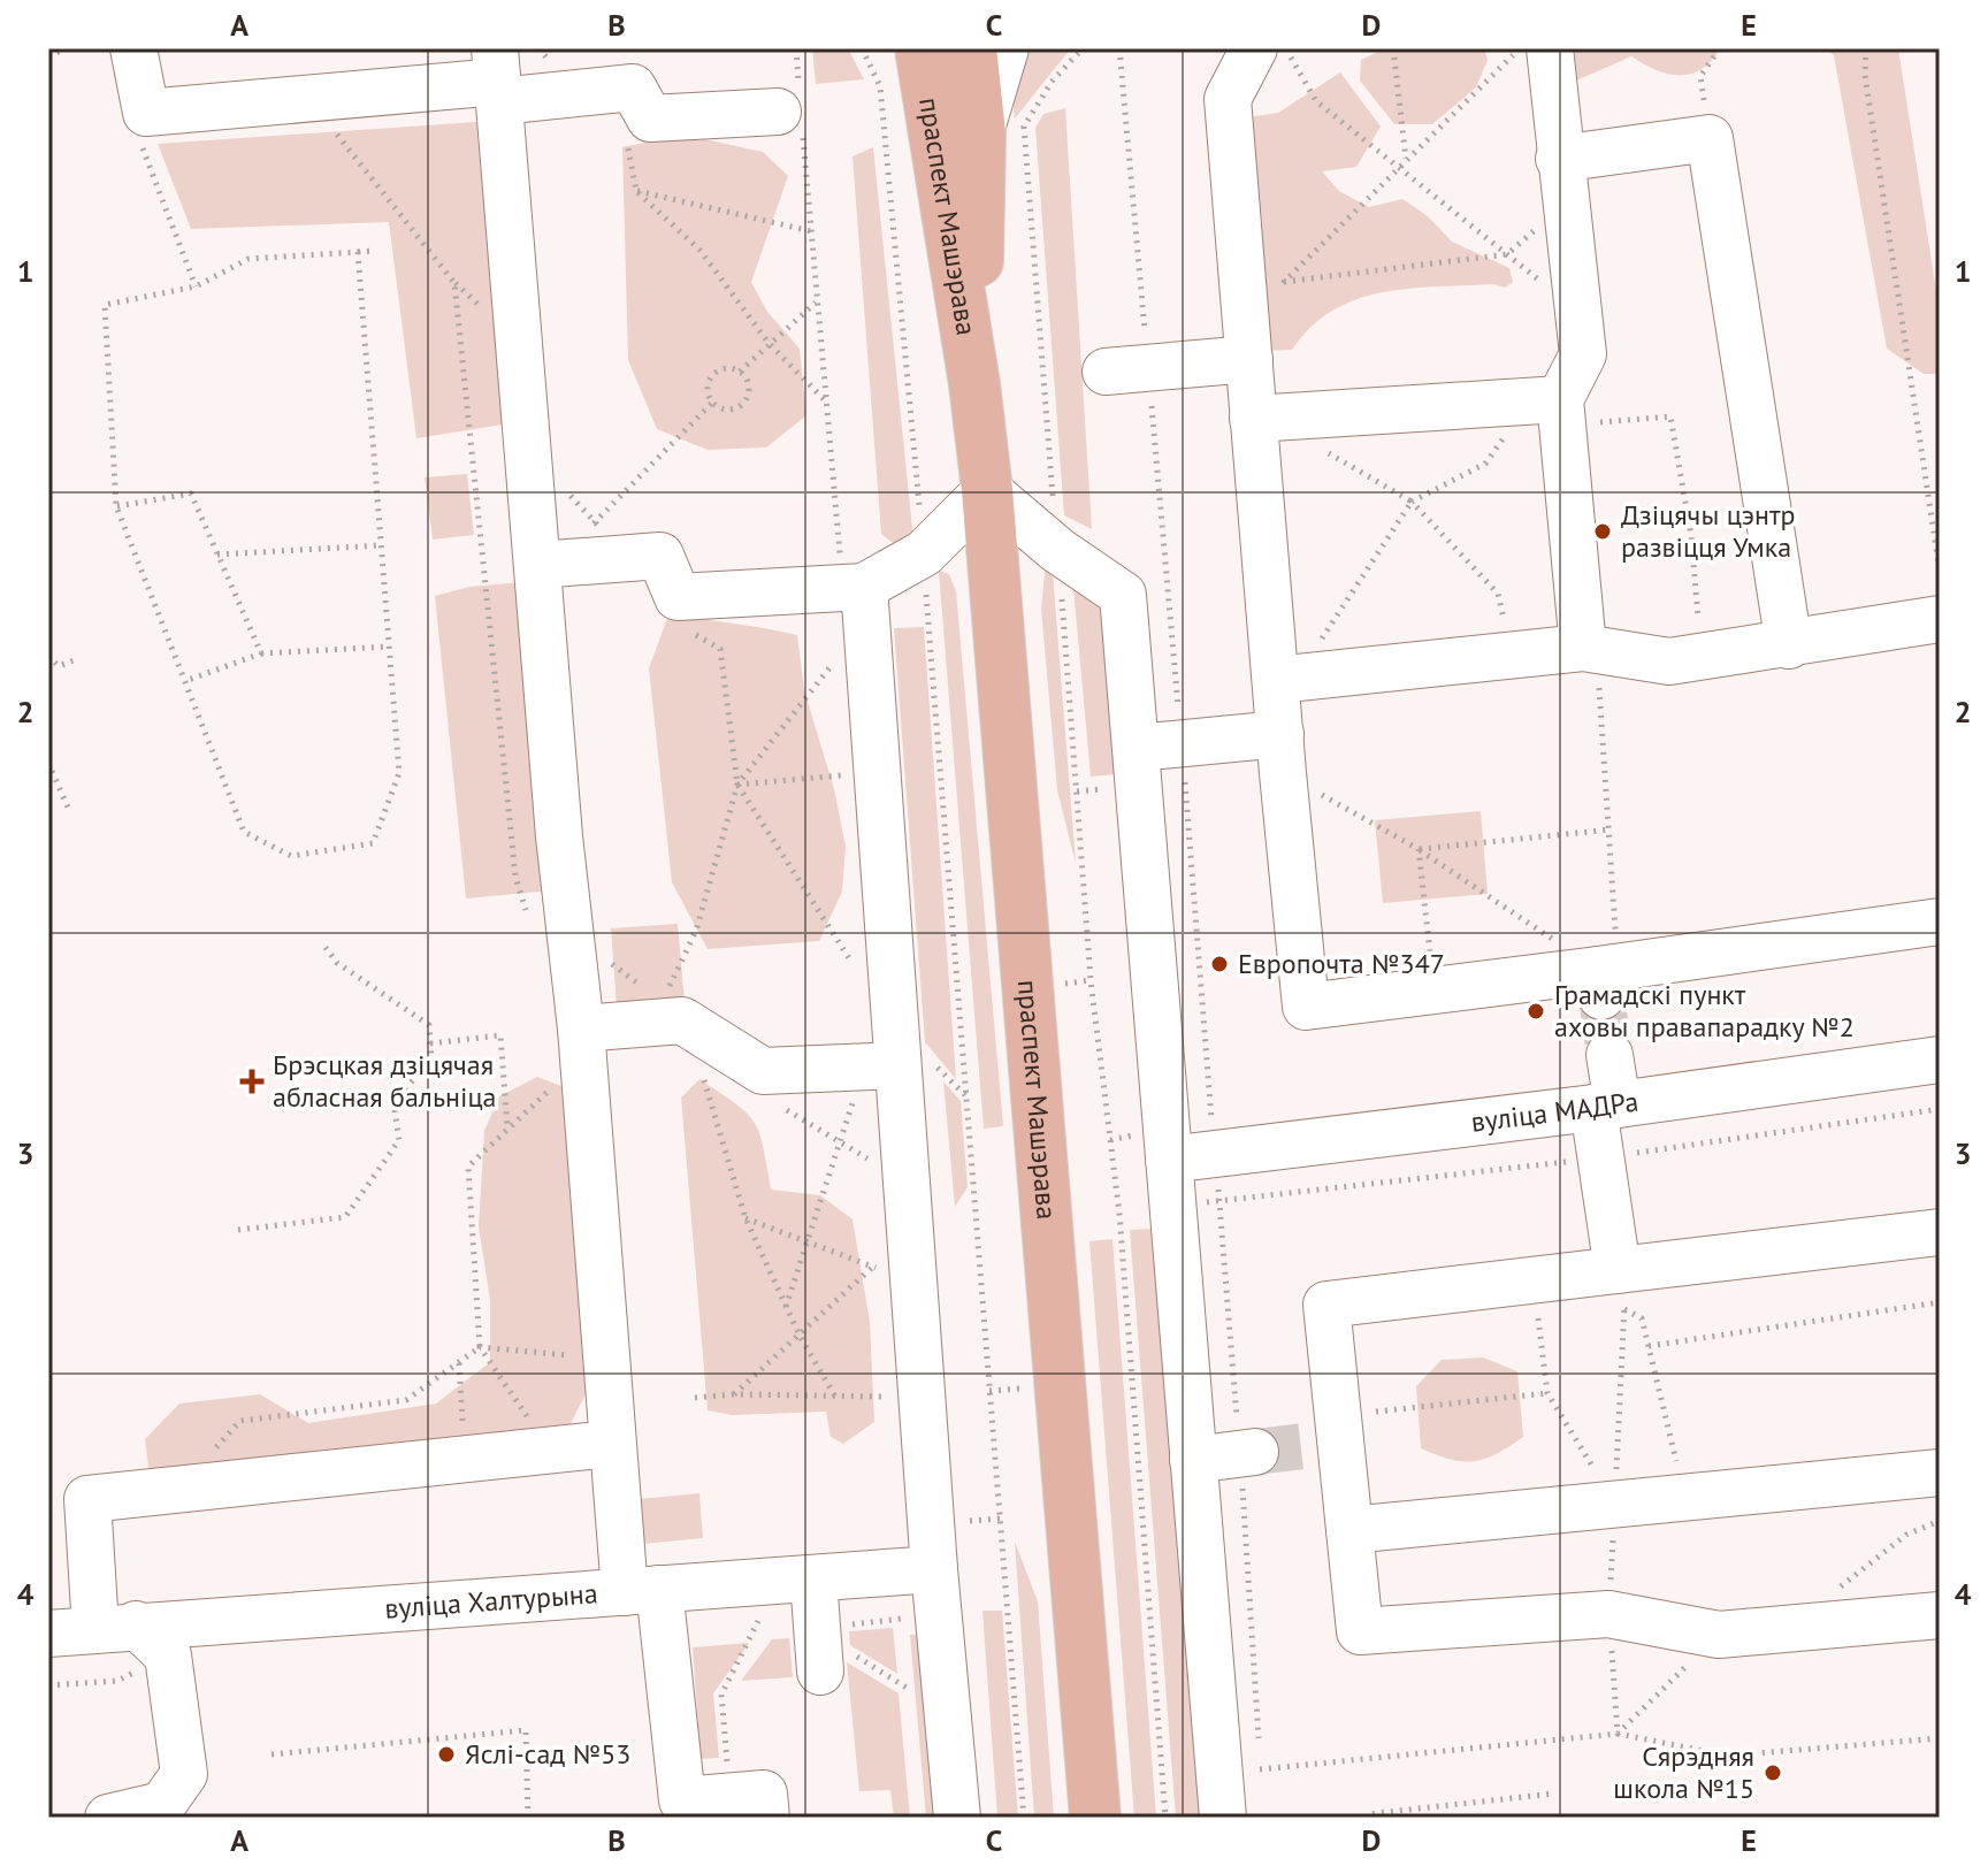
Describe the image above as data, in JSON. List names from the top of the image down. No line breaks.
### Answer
{"streets":{"main road":["праспект Машэрава"],"street":["вуліца МАДРа","вуліца Халтурына"]},"places":{"other":["Дзіцячы цэнтр развіцця Умка","Европочта №347","Грамадскі пункт аховы правапарадку №2","Яслі-сад №53","Сярэдняя школа №15"],"health":["Брэсцкая дзіцячая абласная бальніца"]},"grid":{"columns":["A","B","C","D","E"],"rows":["1","2","3","4"]}}
